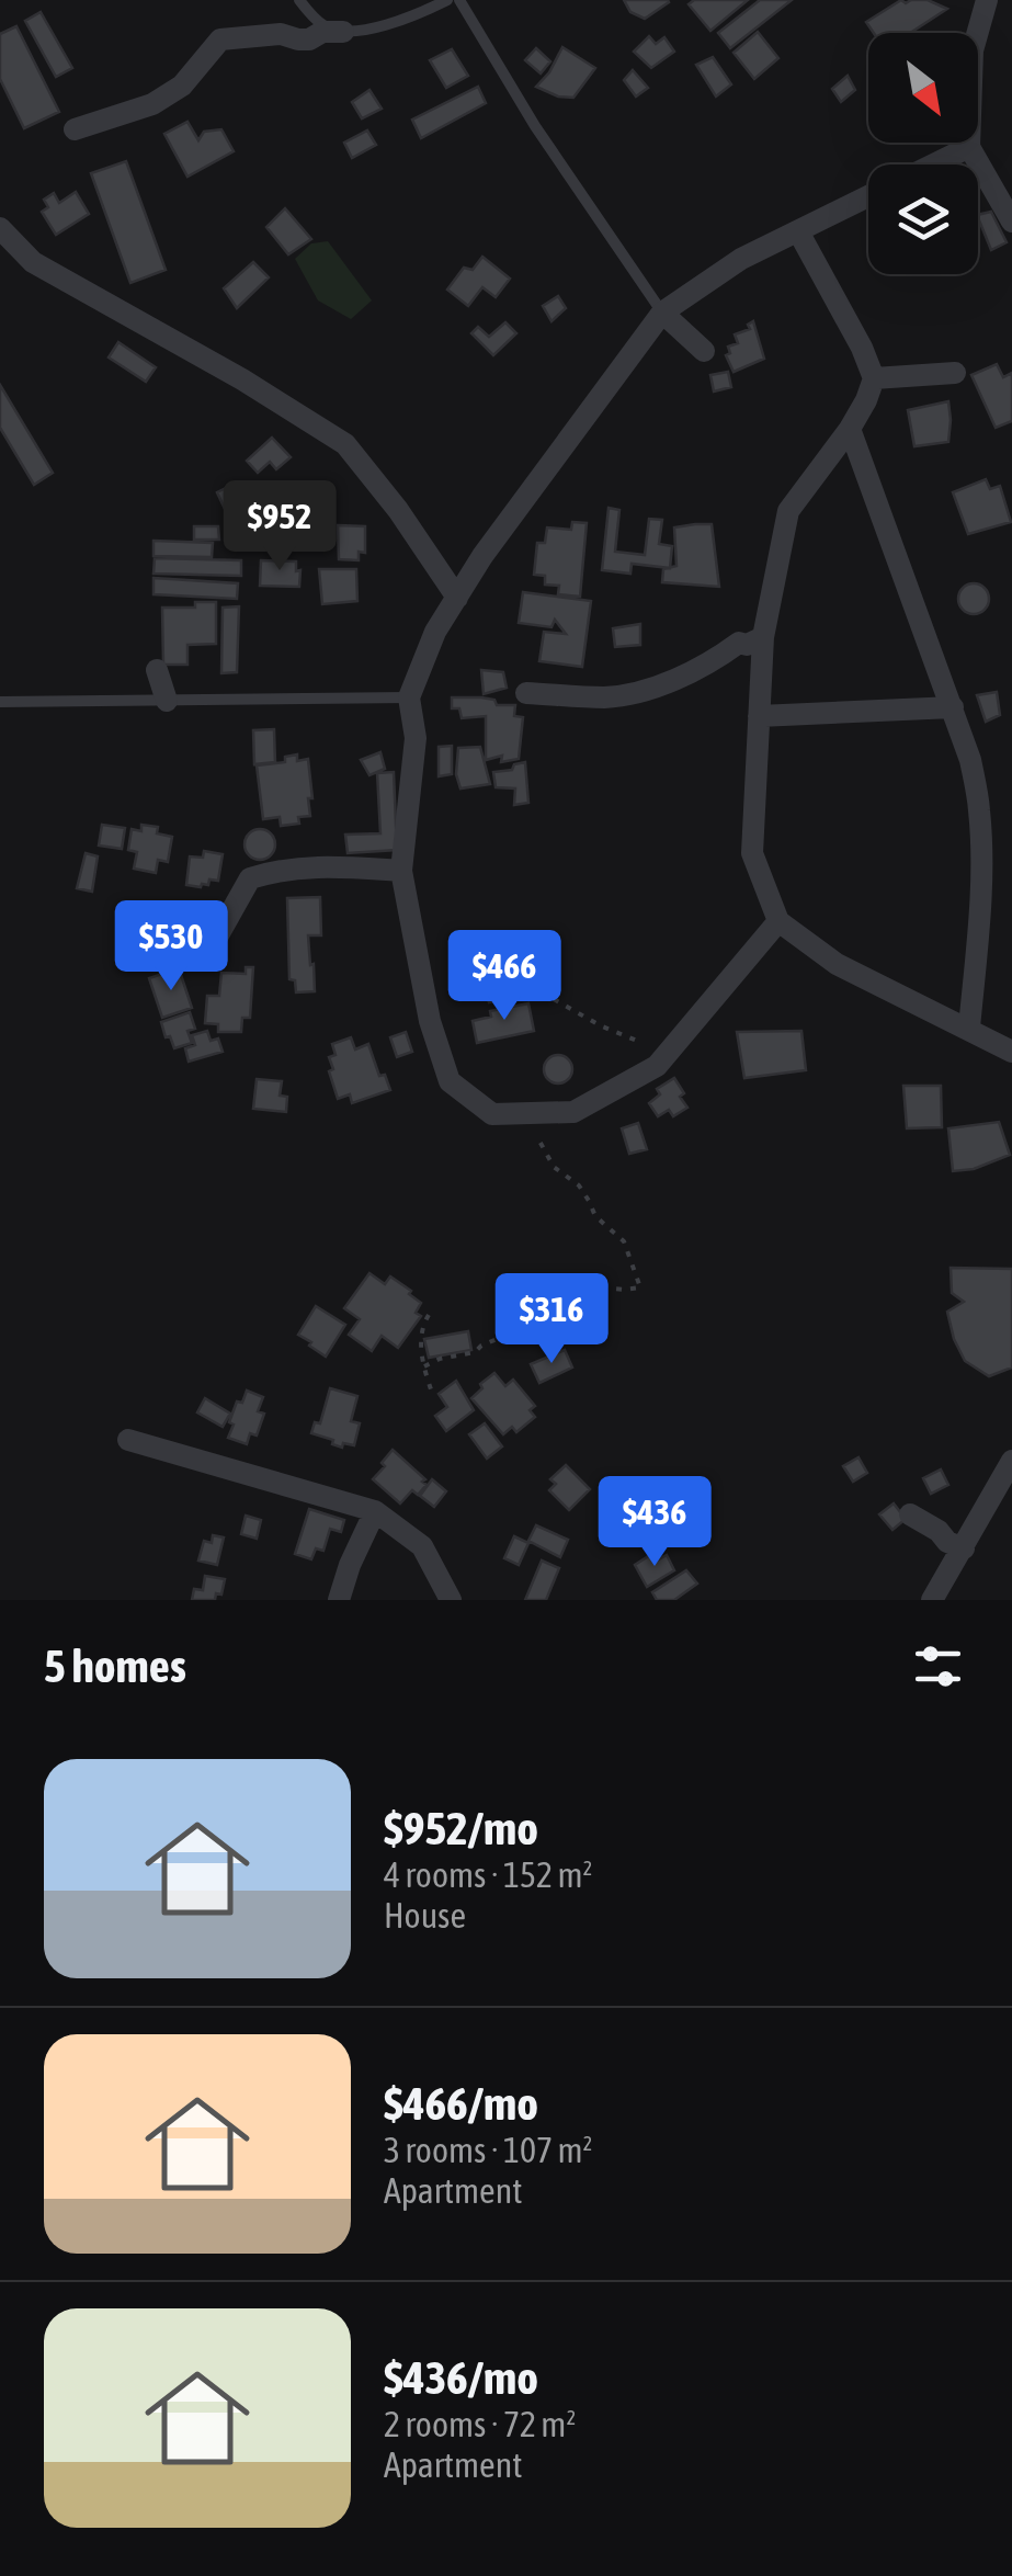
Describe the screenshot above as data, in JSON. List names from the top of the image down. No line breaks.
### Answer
{"north":"bottom right","page":{"price":["$952","$530","$466","$316","$436"],"heading":"5 homes","list":[{"name":"$952/mo","note":"4 rooms · 152 m² · House"},{"name":"$466/mo","note":"3 rooms · 107 m² · Apartment"},{"name":"$436/mo","note":"2 rooms · 72 m² · Apartment"}]}}
